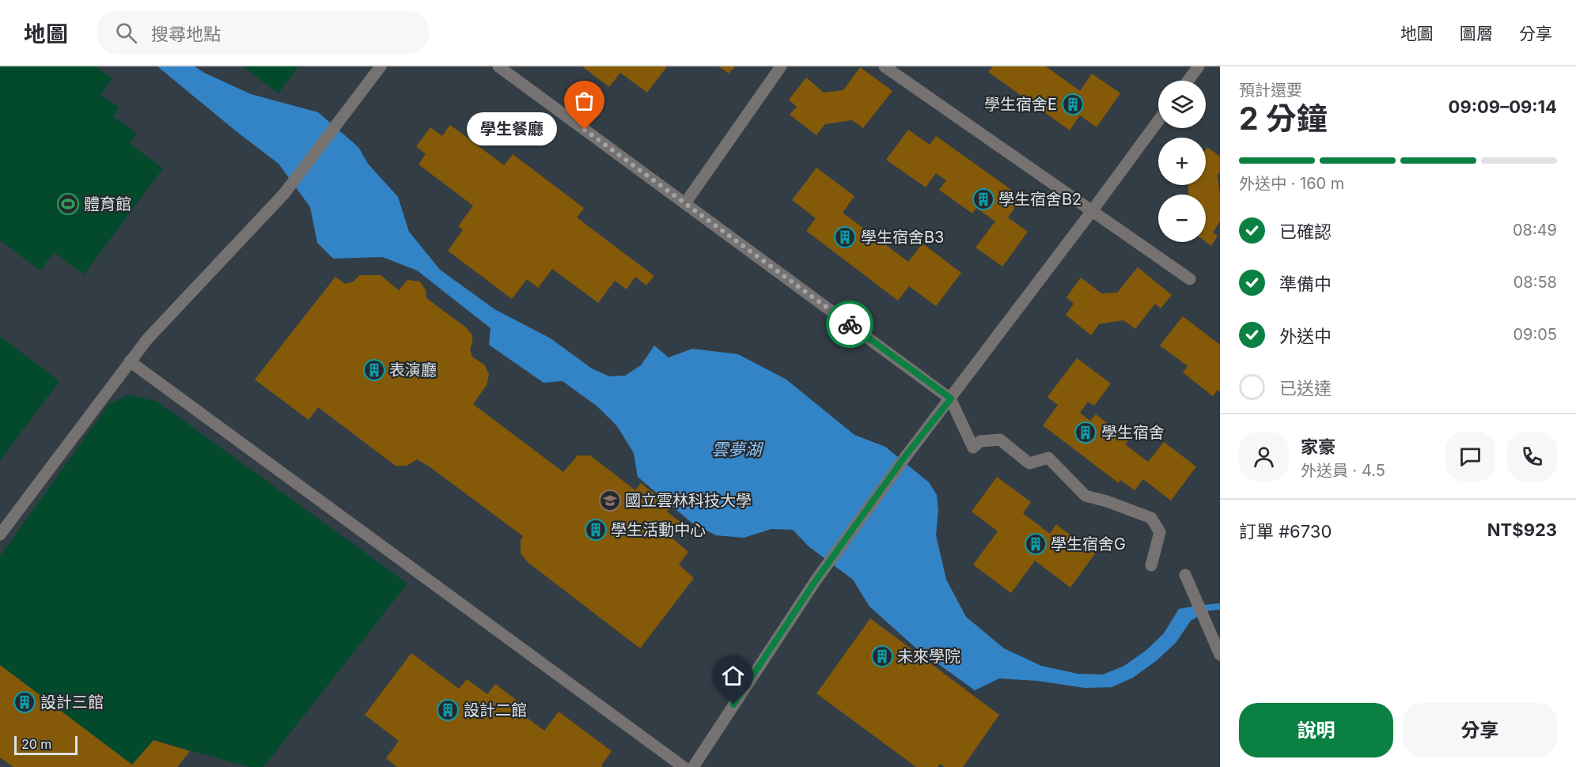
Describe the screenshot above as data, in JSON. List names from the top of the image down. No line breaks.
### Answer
{"water":["雲夢湖"],"places":{"building":["學生宿舍E","學生宿舍B2","學生宿舍B3","表演廳","學生宿舍","學生活動中心","學生宿舍G","未來學院","設計三館","設計二館"],"other":["學生餐廳"],"sports":["體育館"],"school or university":["國立雲林科技大學"]},"scale_bar":"20 m","page":{"header":"地圖","search":"搜尋地點","nav":["地圖","圖層","分享"],"heading":["2 分鐘","預計還要","09:09–09:14"],"panel":["家豪","外送員 · 4.5","訂單 #6730","NT$923"],"map_buttons":["+","−"],"bubble":"學生餐廳","bar":"外送中 · 160 m","list":[["已確認","08:49"],["準備中","08:58"],["外送中","09:05"],"已送達"],"buttons":["說明","分享"],"scale":"20 m"}}
